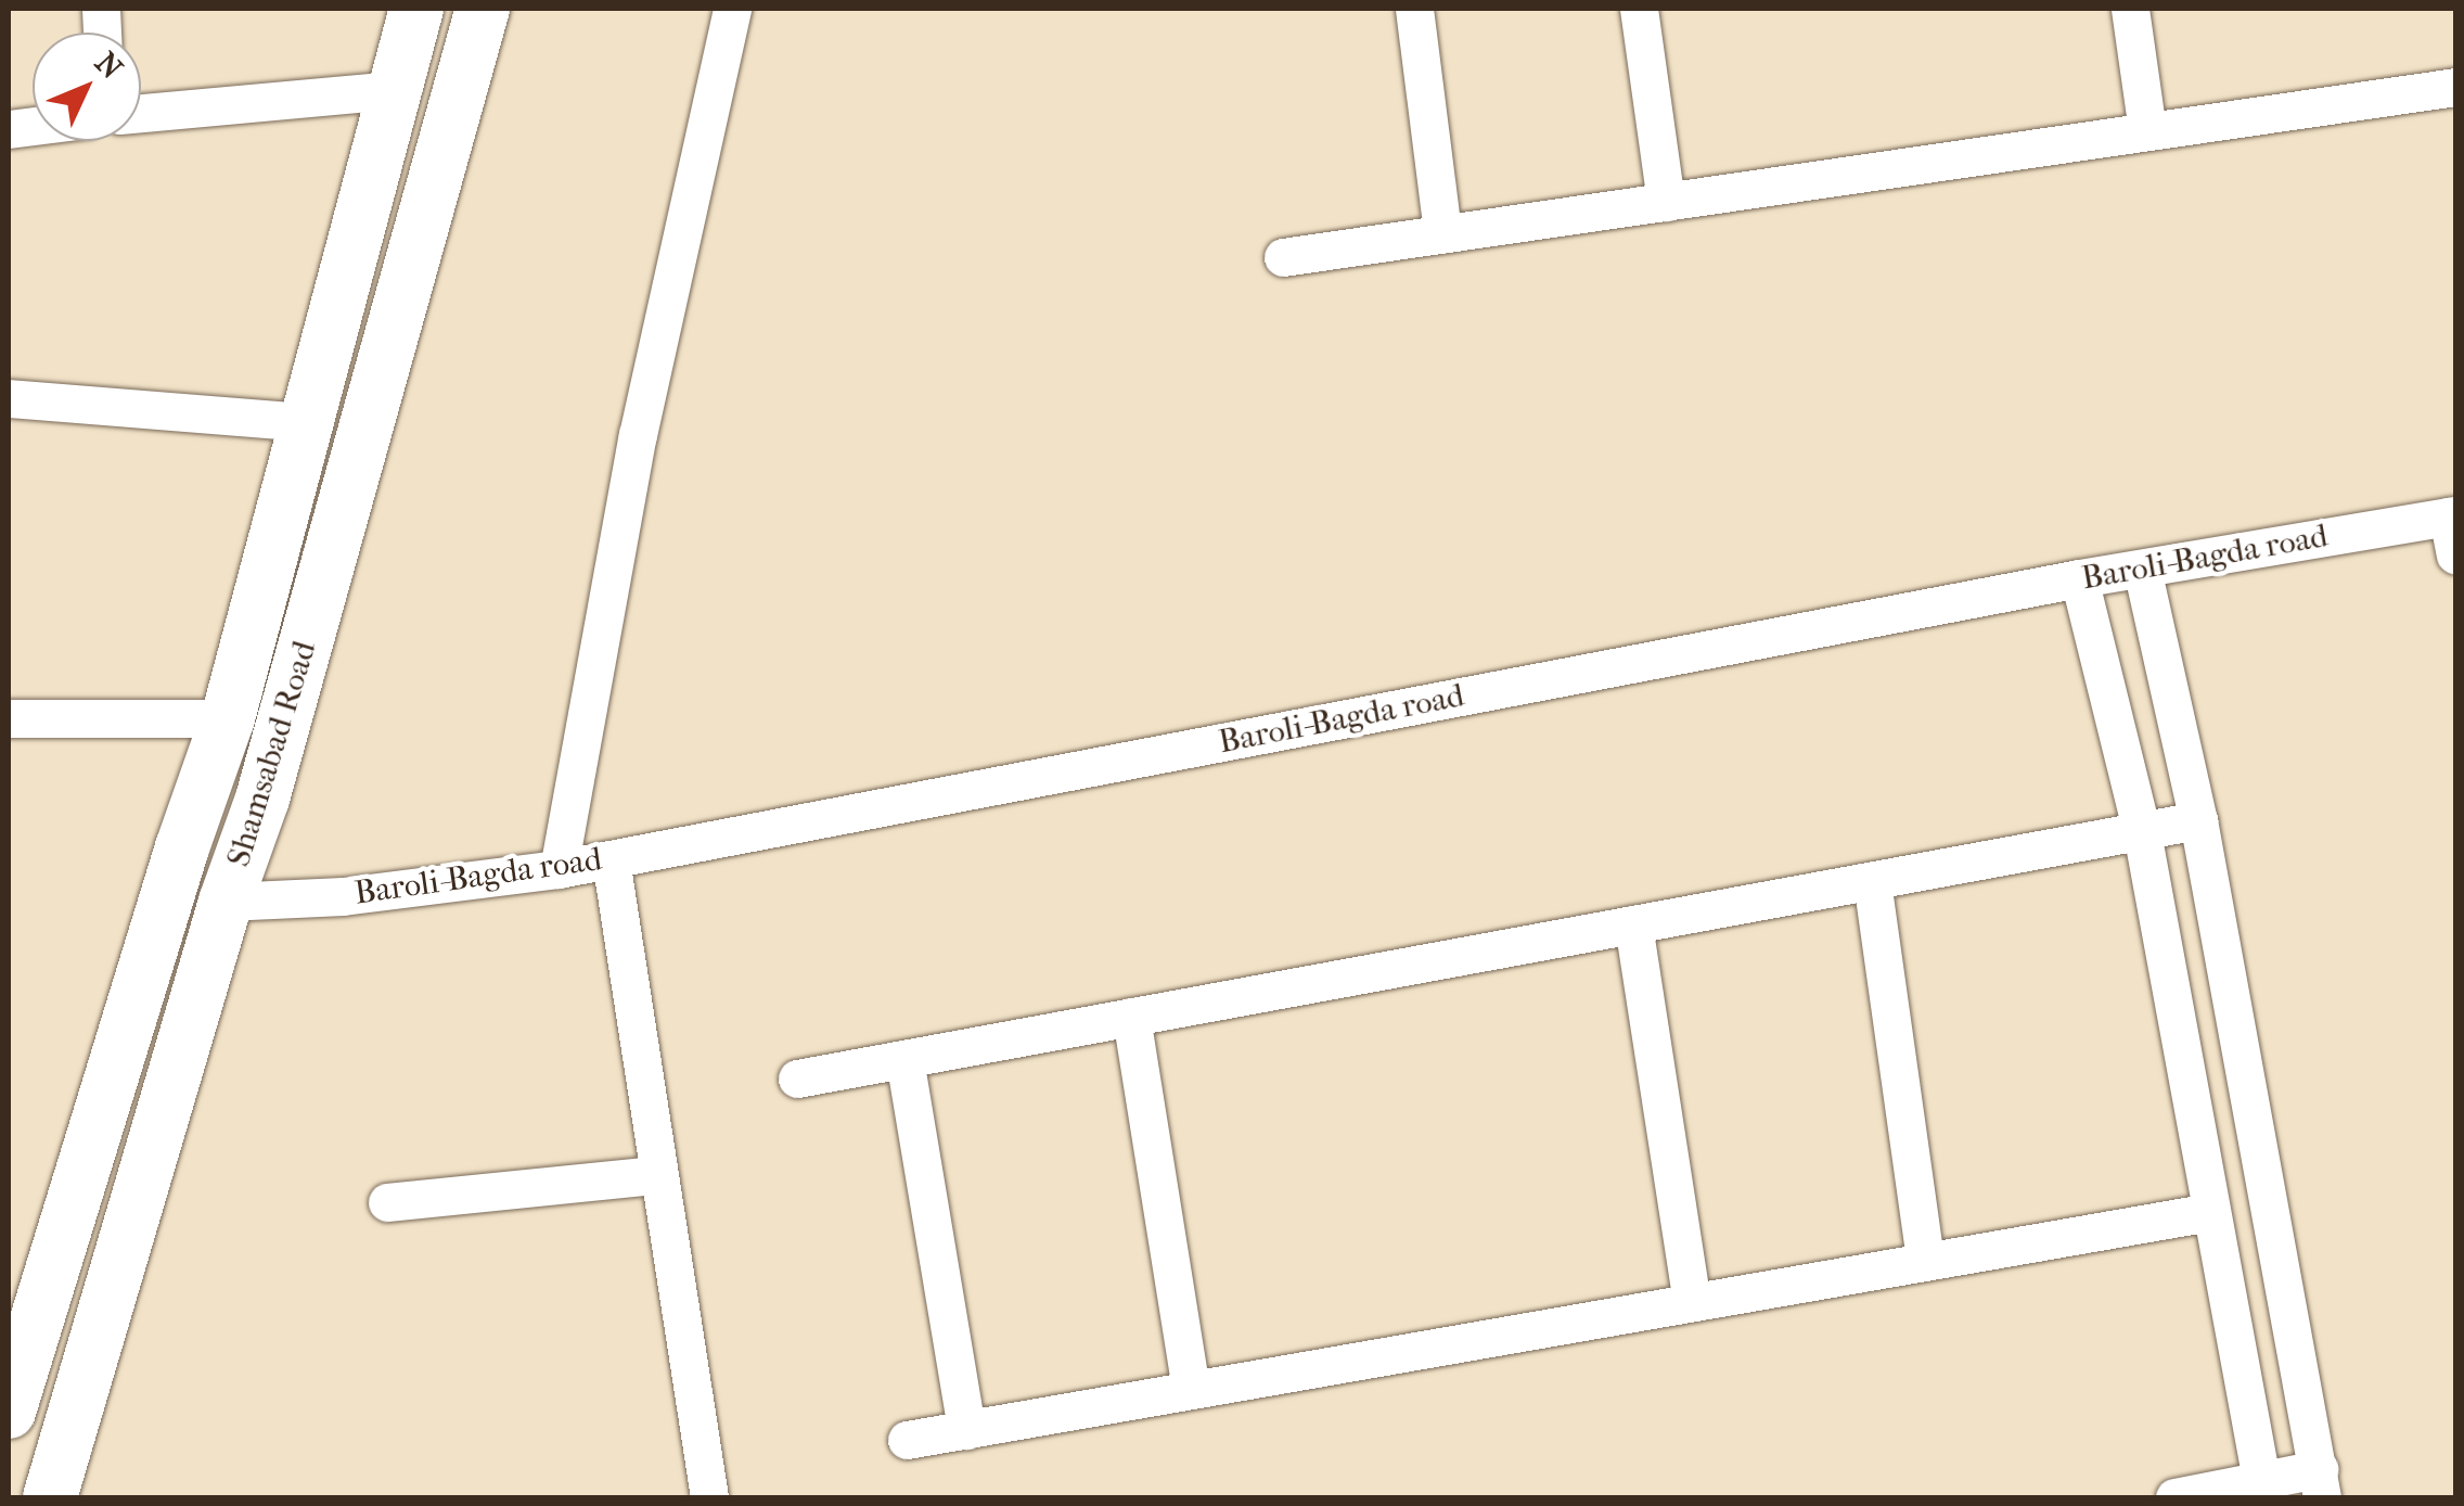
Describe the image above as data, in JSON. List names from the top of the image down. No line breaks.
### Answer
{"streets":{"main road":["Shamsabad Road"],"street":["Baroli-Bagda road"]},"crossings":[["Baroli-Bagda road","Shamsabad Road"]],"north":"top right"}
